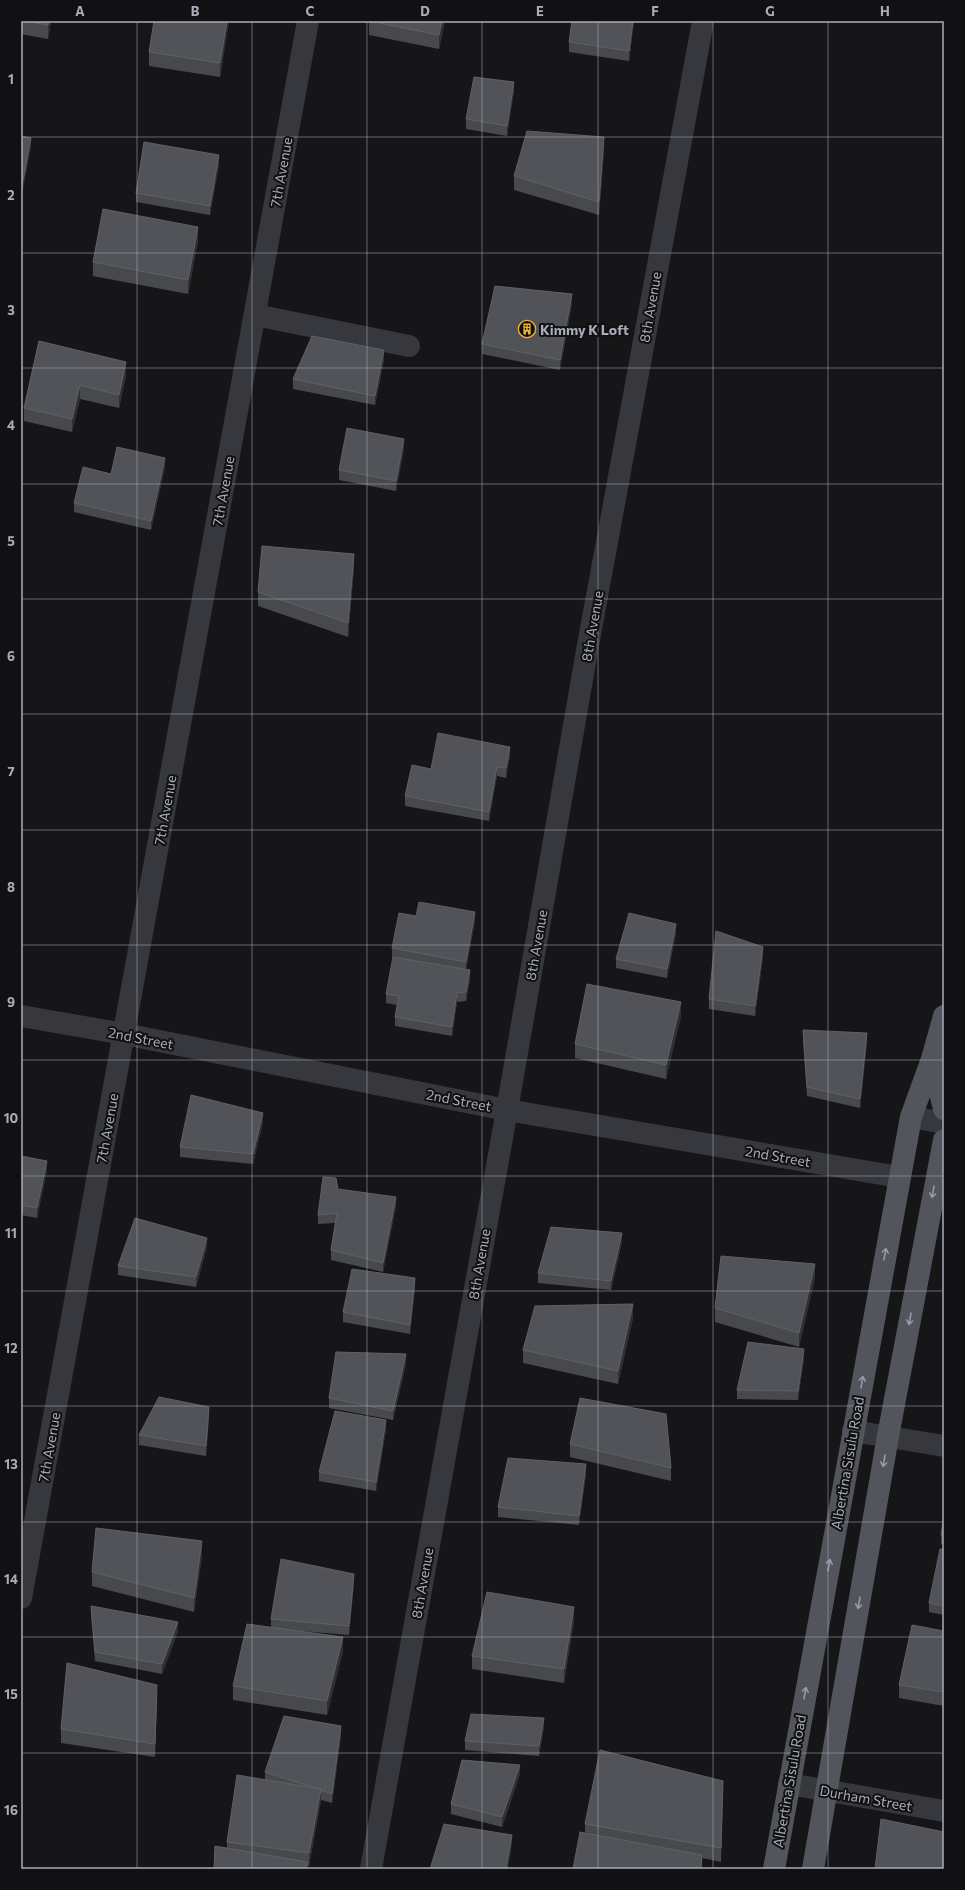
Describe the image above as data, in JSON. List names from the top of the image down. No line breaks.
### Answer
{"streets":{"main road":["Albertina Sisulu Road"],"street":["7th Avenue","8th Avenue","2nd Street","Durham Street"]},"crossings":[["7th Avenue","2nd Street"],["8th Avenue","2nd Street"],["2nd Street","Albertina Sisulu Road"],["Albertina Sisulu Road","Durham Street"]],"places":{"building":["Kimmy K Loft"]},"grid":{"columns":["A","B","C","D","E","F","G","H"],"rows":["1","2","3","4","5","6","7","8","9","10","11","12","13","14","15","16"]}}
